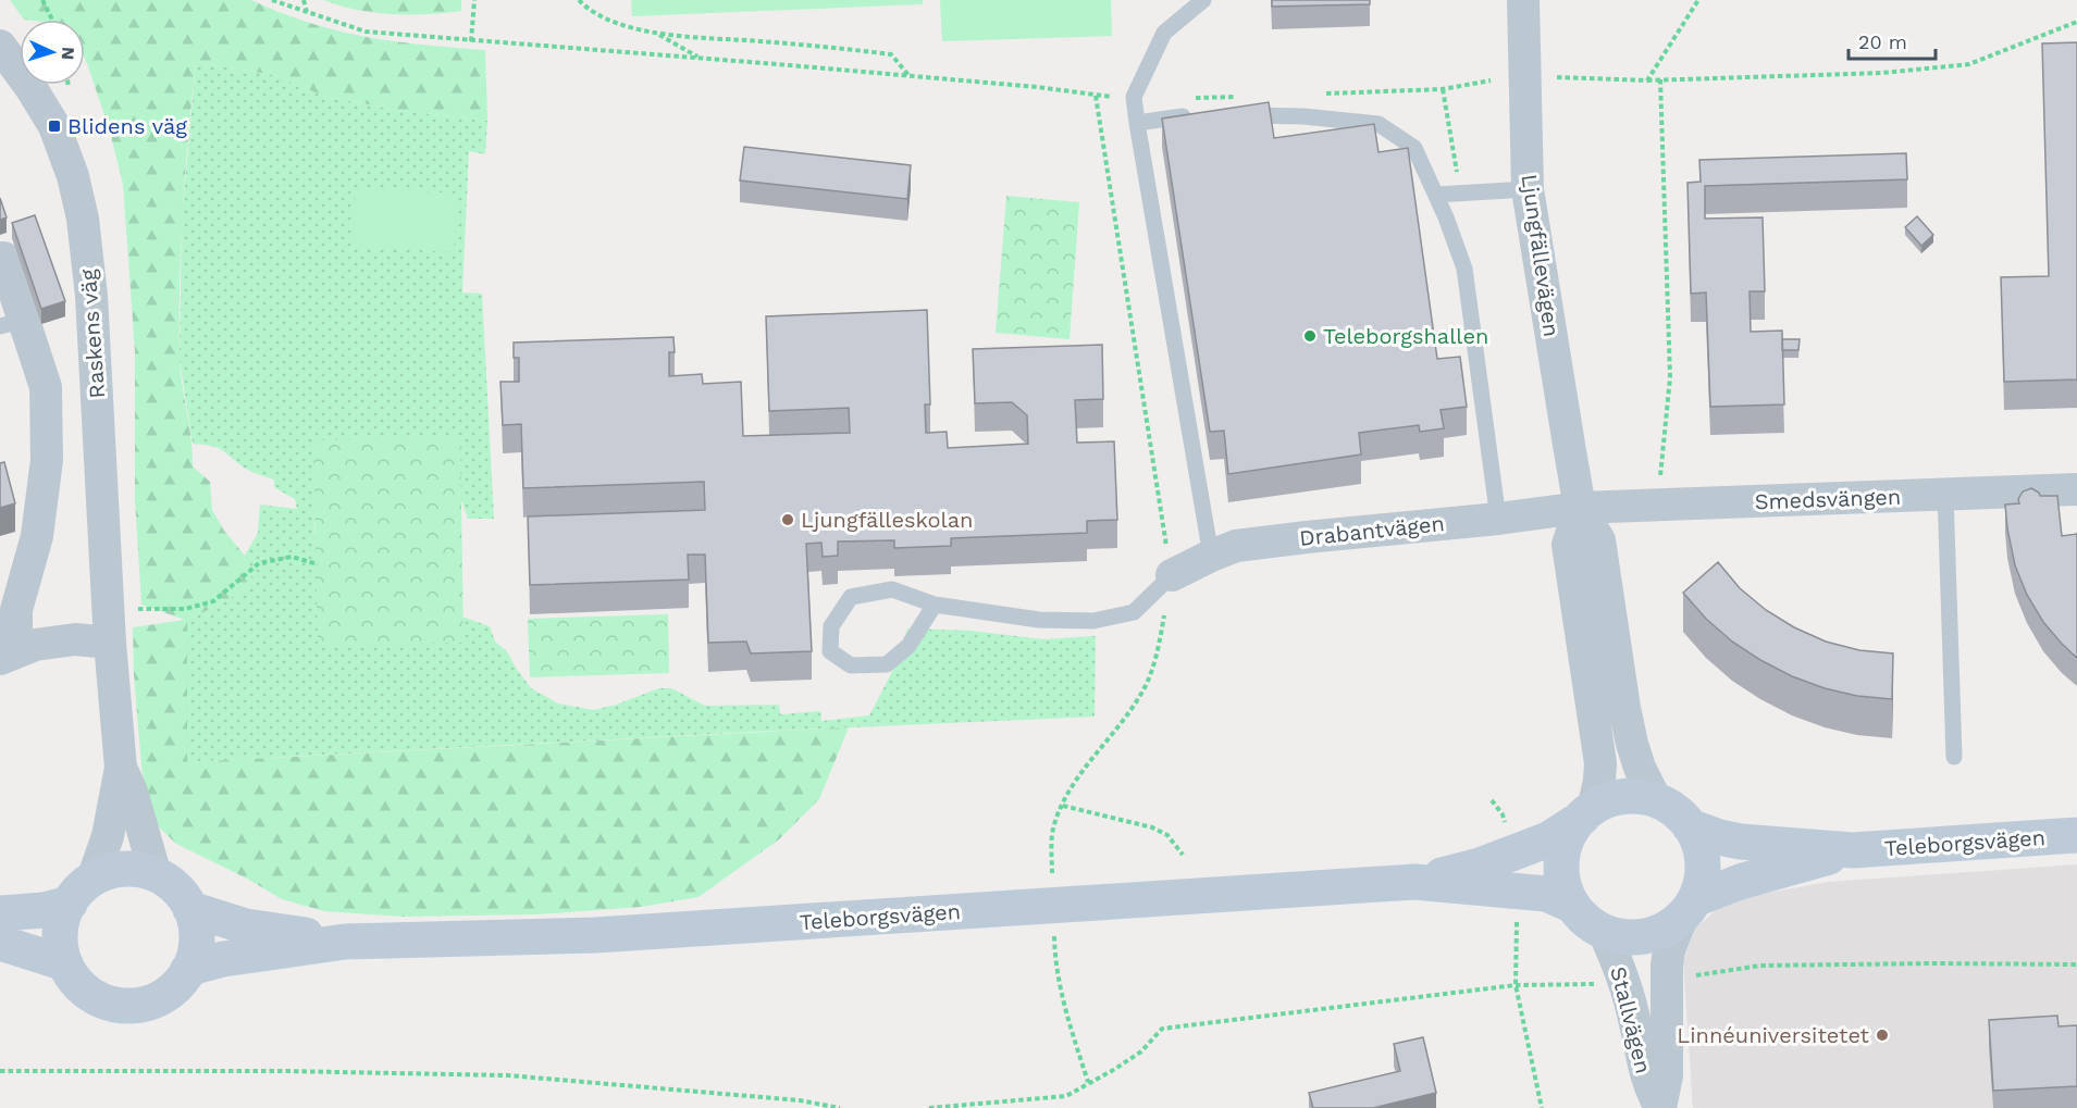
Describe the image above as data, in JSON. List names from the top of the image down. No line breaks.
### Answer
{"streets":{"main road":["Teleborgsvägen"],"street":["Ljungfällevägen","Raskens väg","Smedsvängen","Drabantvägen","Stallvägen"]},"crossings":[["Ljungfällevägen","Smedsvängen"],["Ljungfällevägen","Drabantvägen"],["Ljungfällevägen","Teleborgsvägen"],["Ljungfällevägen","Stallvägen"],["Raskens väg","Teleborgsvägen"],["Smedsvängen","Drabantvägen"],["Teleborgsvägen","Stallvägen"]],"places":{"transit":["Blidens väg"],"other":["Teleborgshallen","Ljungfälleskolan","Linnéuniversitetet"]},"scale_bar":"20 m","north":"right"}
